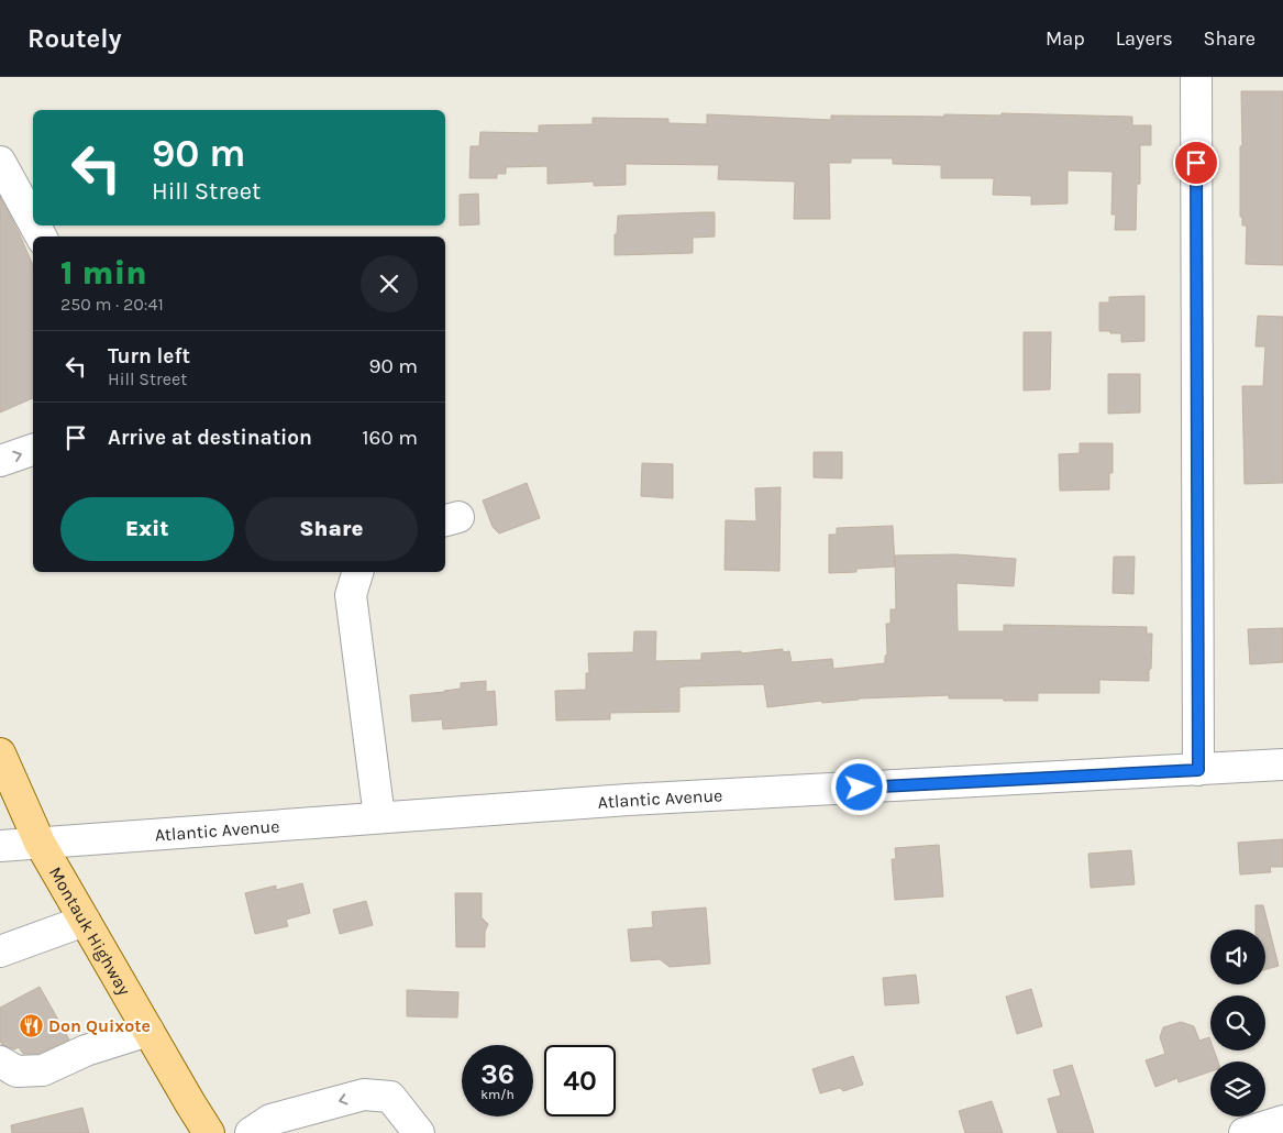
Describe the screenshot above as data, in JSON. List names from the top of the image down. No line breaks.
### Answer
{"streets":{"main road":["Montauk Highway"],"street":["Atlantic Avenue"]},"crossings":[["Atlantic Avenue","Montauk Highway"]],"places":{"restaurant":["Don Quixote"]},"page":{"header":"Routely","nav":["Map","Layers","Share"],"turn":["90 m","Hill Street"],"heading":["1 min","250 m · 20:41"],"list":[{"name":"Turn left","note":"Hill Street","value":"90 m"},{"name":"Arrive at destination","value":"160 m"}],"buttons":["Exit","Share"],"speed":"36 km/h","limit":"40"}}
